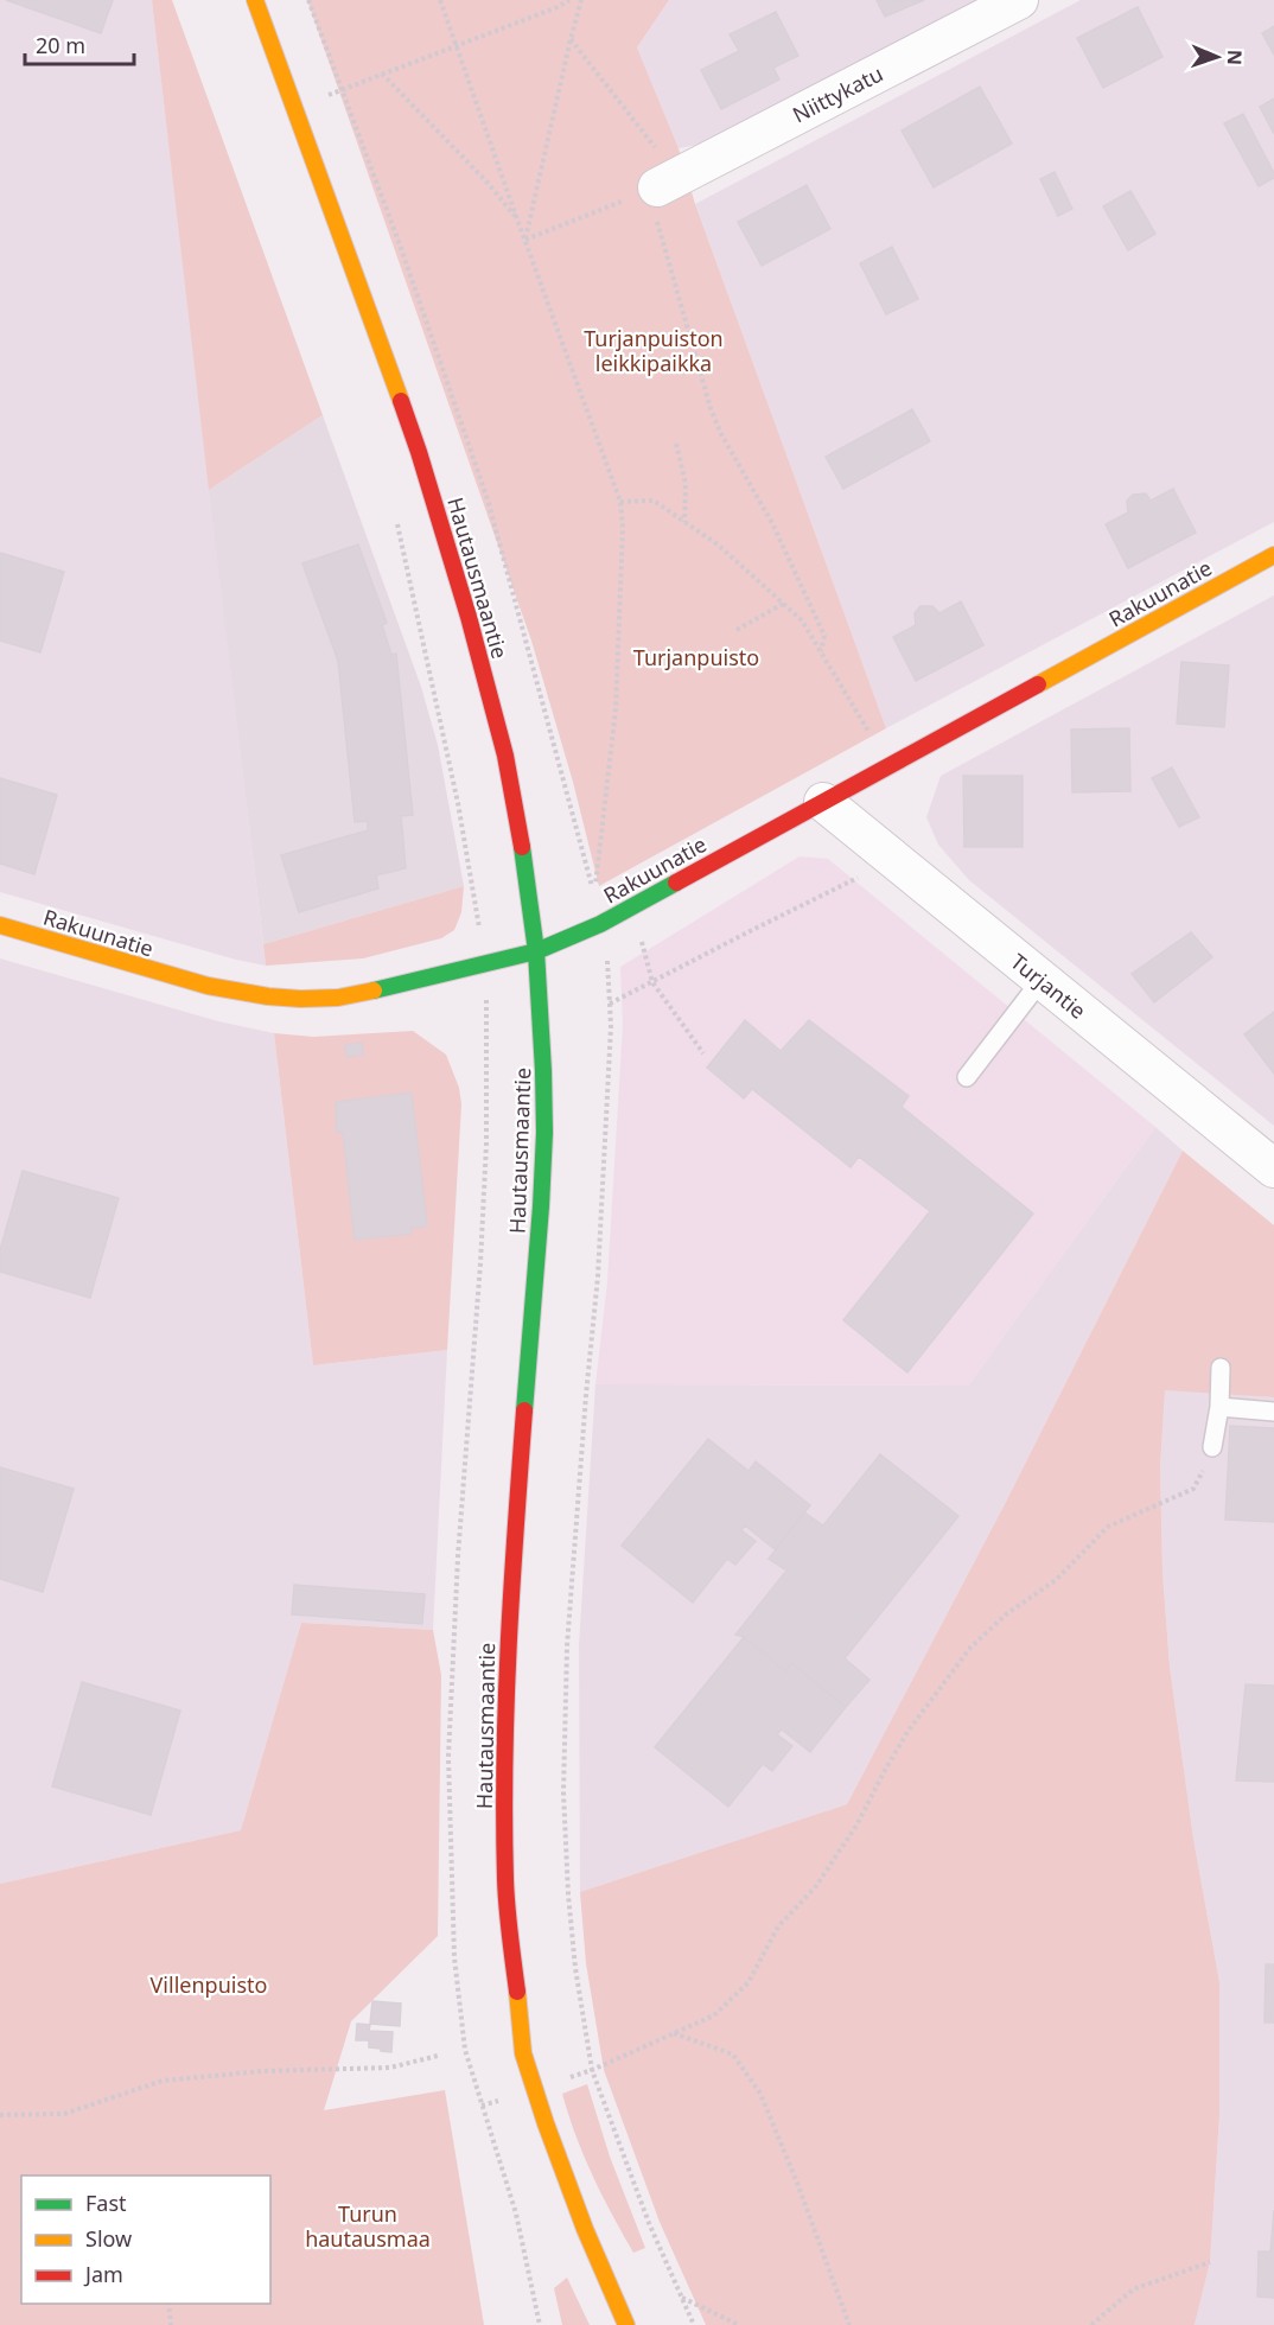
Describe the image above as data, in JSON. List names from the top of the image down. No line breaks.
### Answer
{"streets":{"street":["Niittykatu","Hautausmaantie","Rakuunatie","Turjantie"]},"crossings":[["Hautausmaantie","Rakuunatie"],["Rakuunatie","Turjantie"]],"parks":["Turjanpuiston leikkipaikka","Turjanpuisto","Villenpuisto","Turun hautausmaa"],"legend":["Fast","Slow","Jam"],"scale_bar":"20 m","north":"right"}
